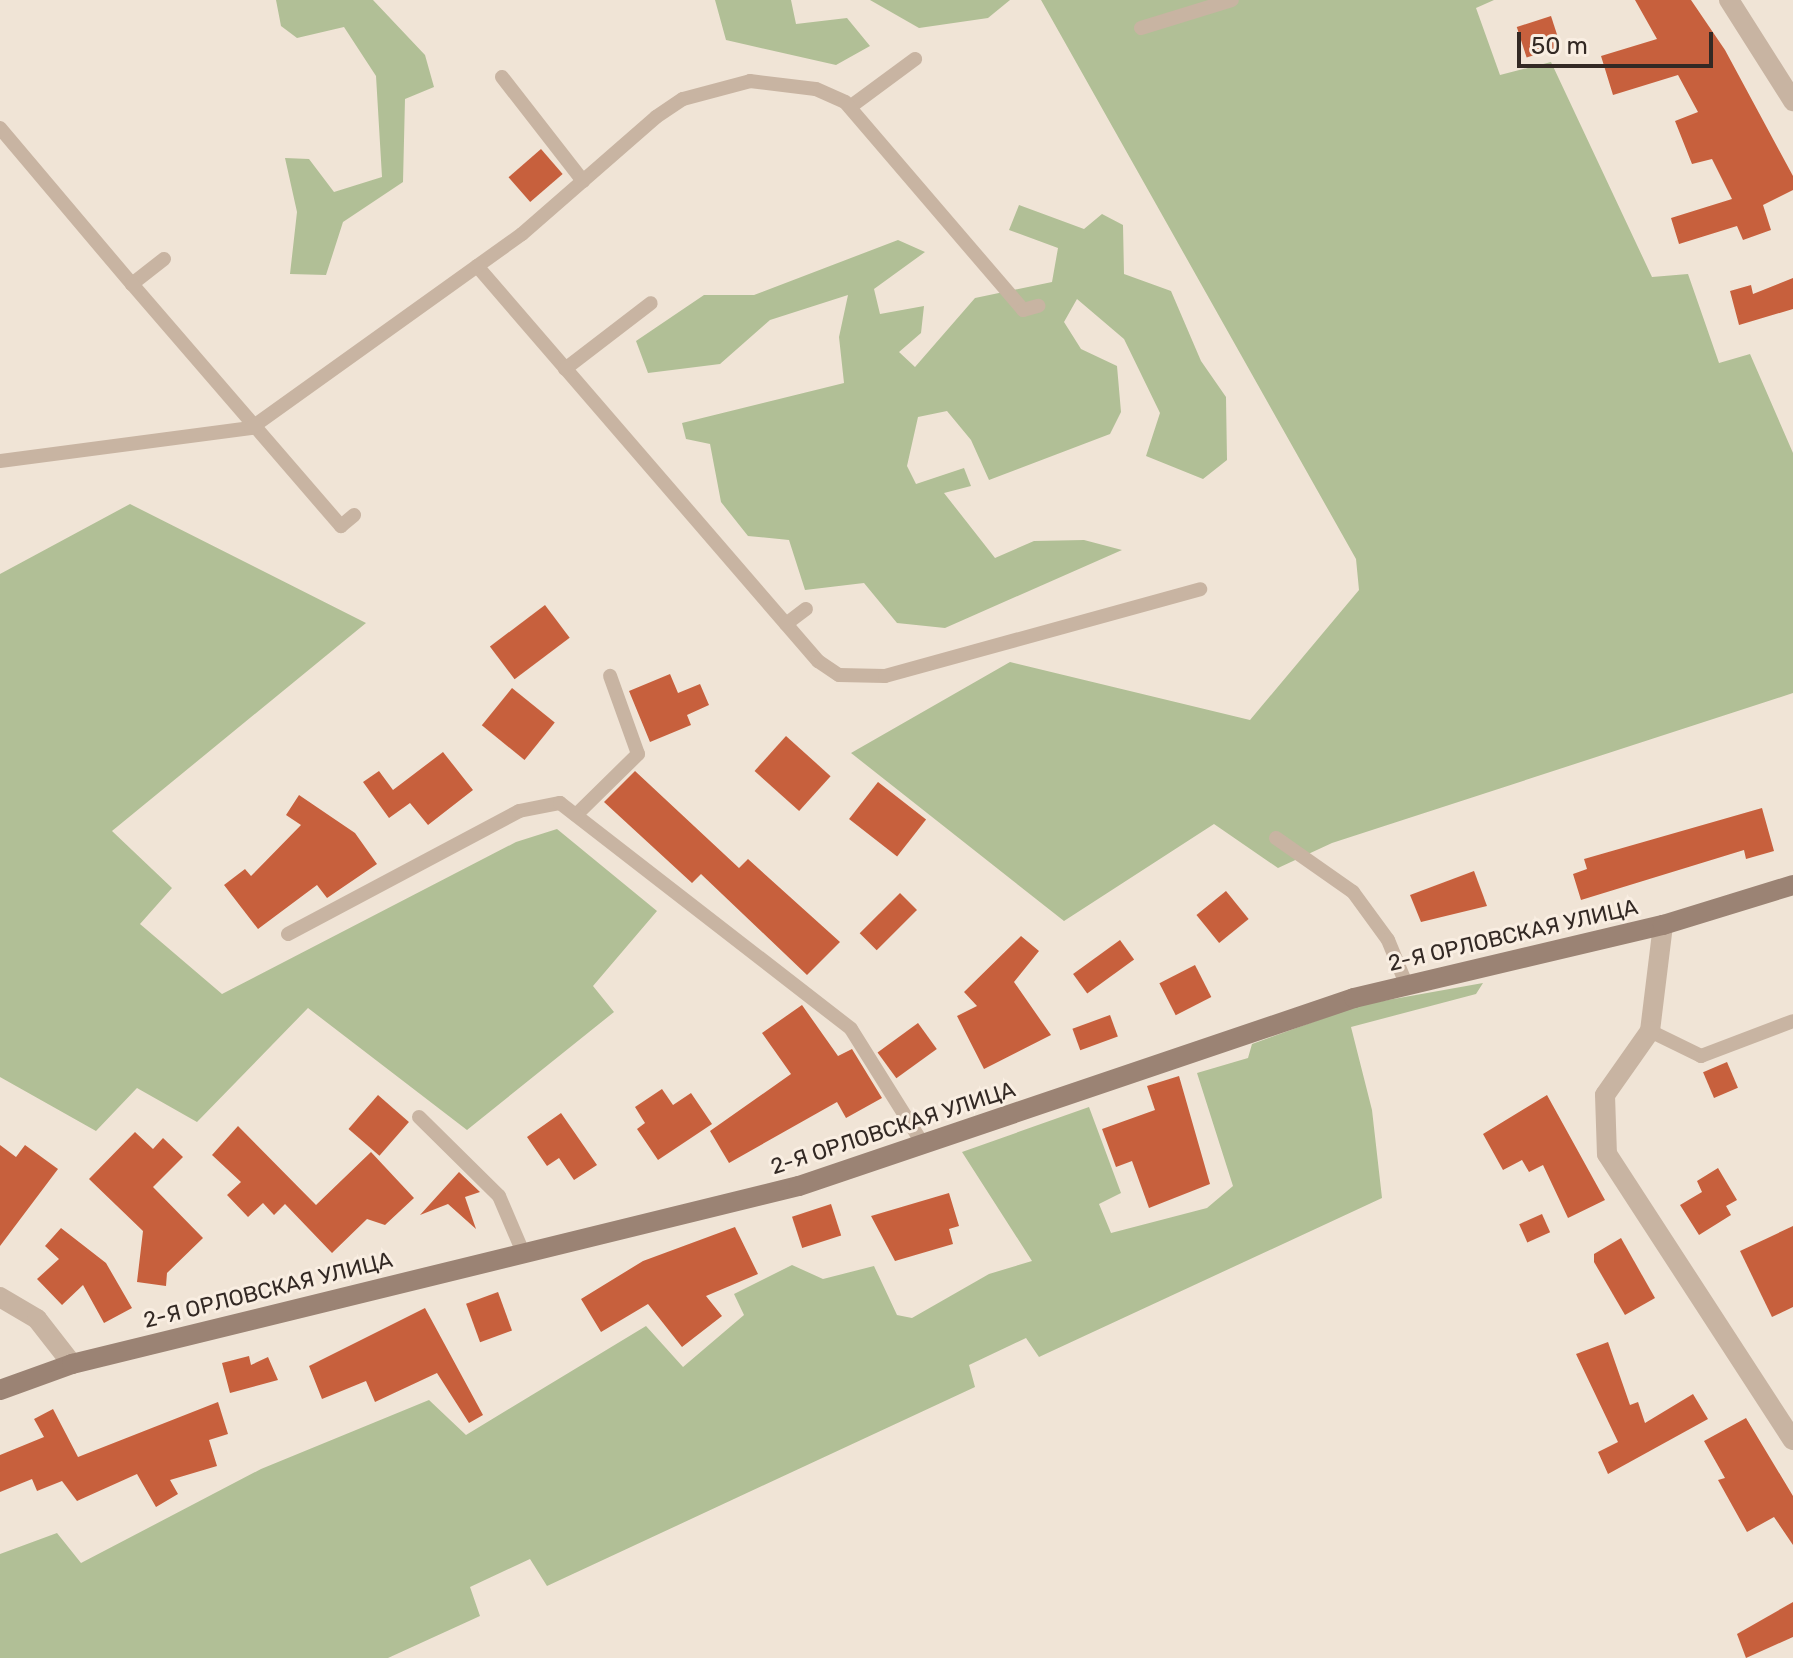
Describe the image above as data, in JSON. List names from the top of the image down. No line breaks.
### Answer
{"streets":{"street":["2-Я ОРЛОВСКАЯ УЛИЦА"]},"scale_bar":"50 m"}
